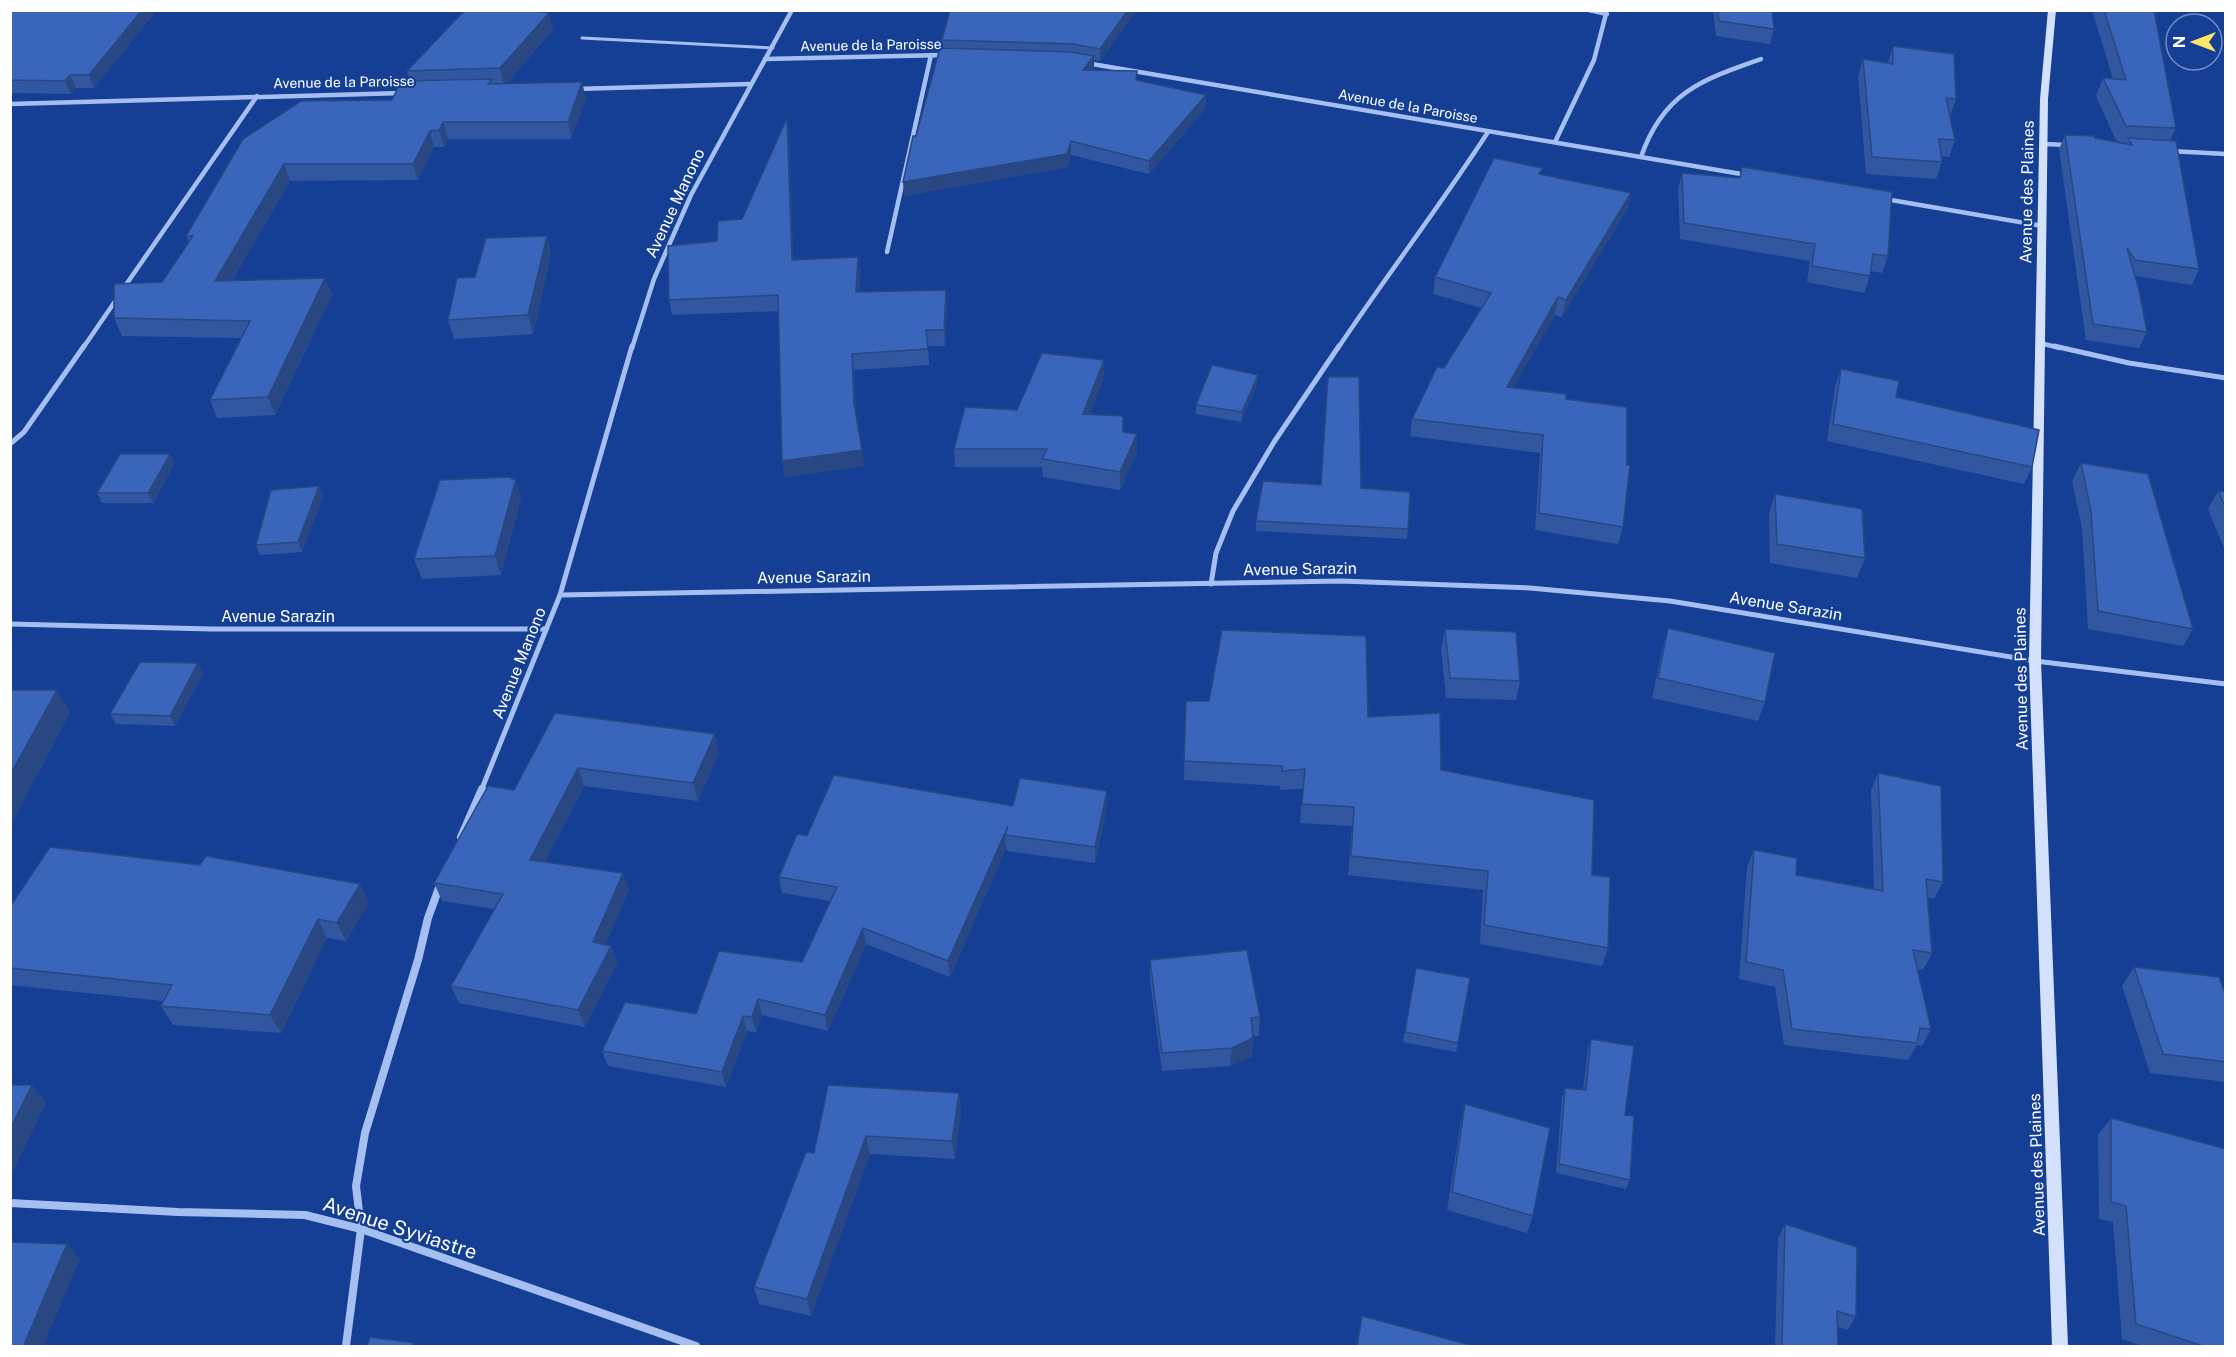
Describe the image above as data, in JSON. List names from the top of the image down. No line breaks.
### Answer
{"streets":{"street":["Avenue de la Paroisse","Avenue des Plaines","Avenue Manono","Avenue Sarazin","Avenue Syviastre"]},"crossings":[["Avenue de la Paroisse","Avenue Manono"],["Avenue des Plaines","Avenue Sarazin"],["Avenue Manono","Avenue Sarazin"]],"north":"left"}
